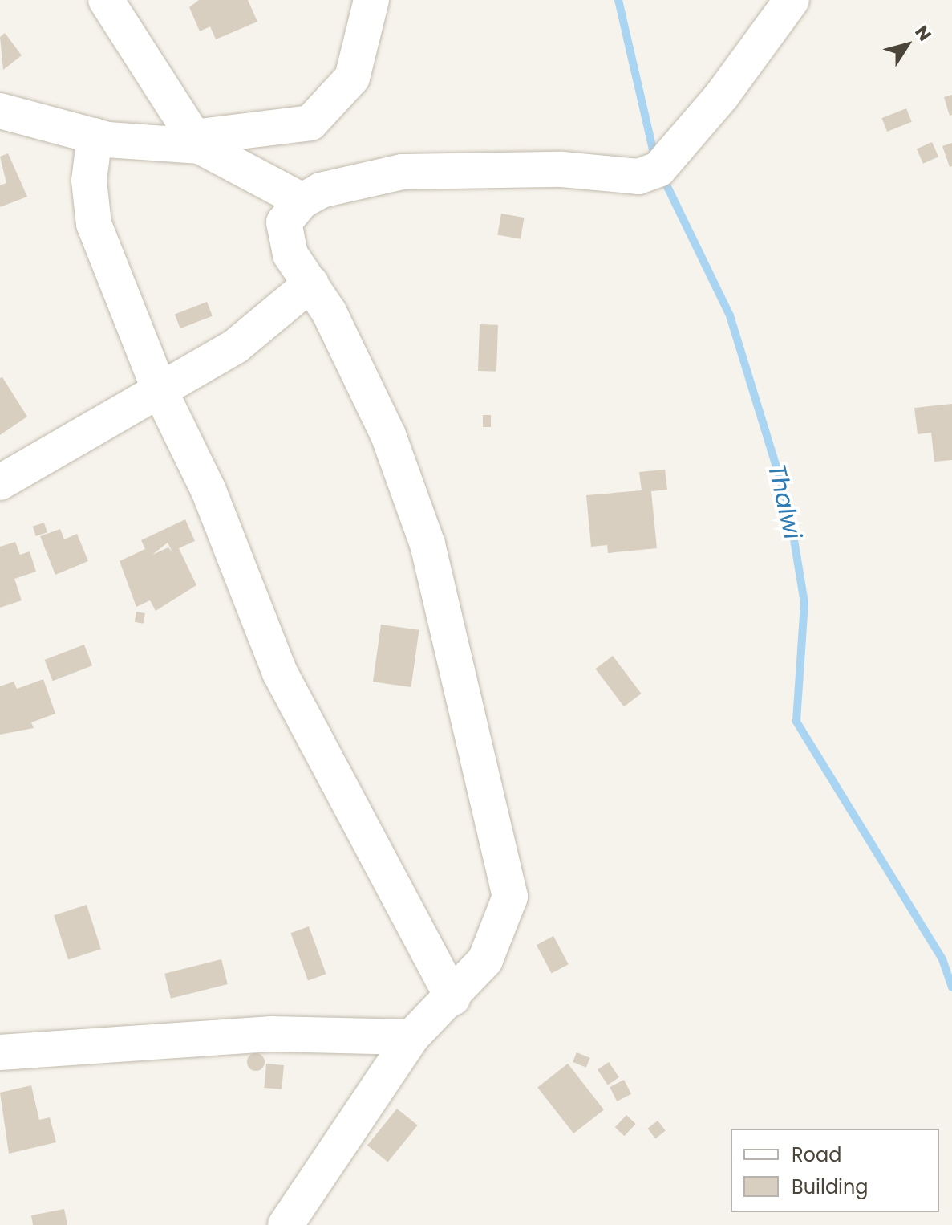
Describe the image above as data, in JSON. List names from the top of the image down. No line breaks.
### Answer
{"water":["Thalwi"],"legend":["Road","Building"],"north":"top right"}
